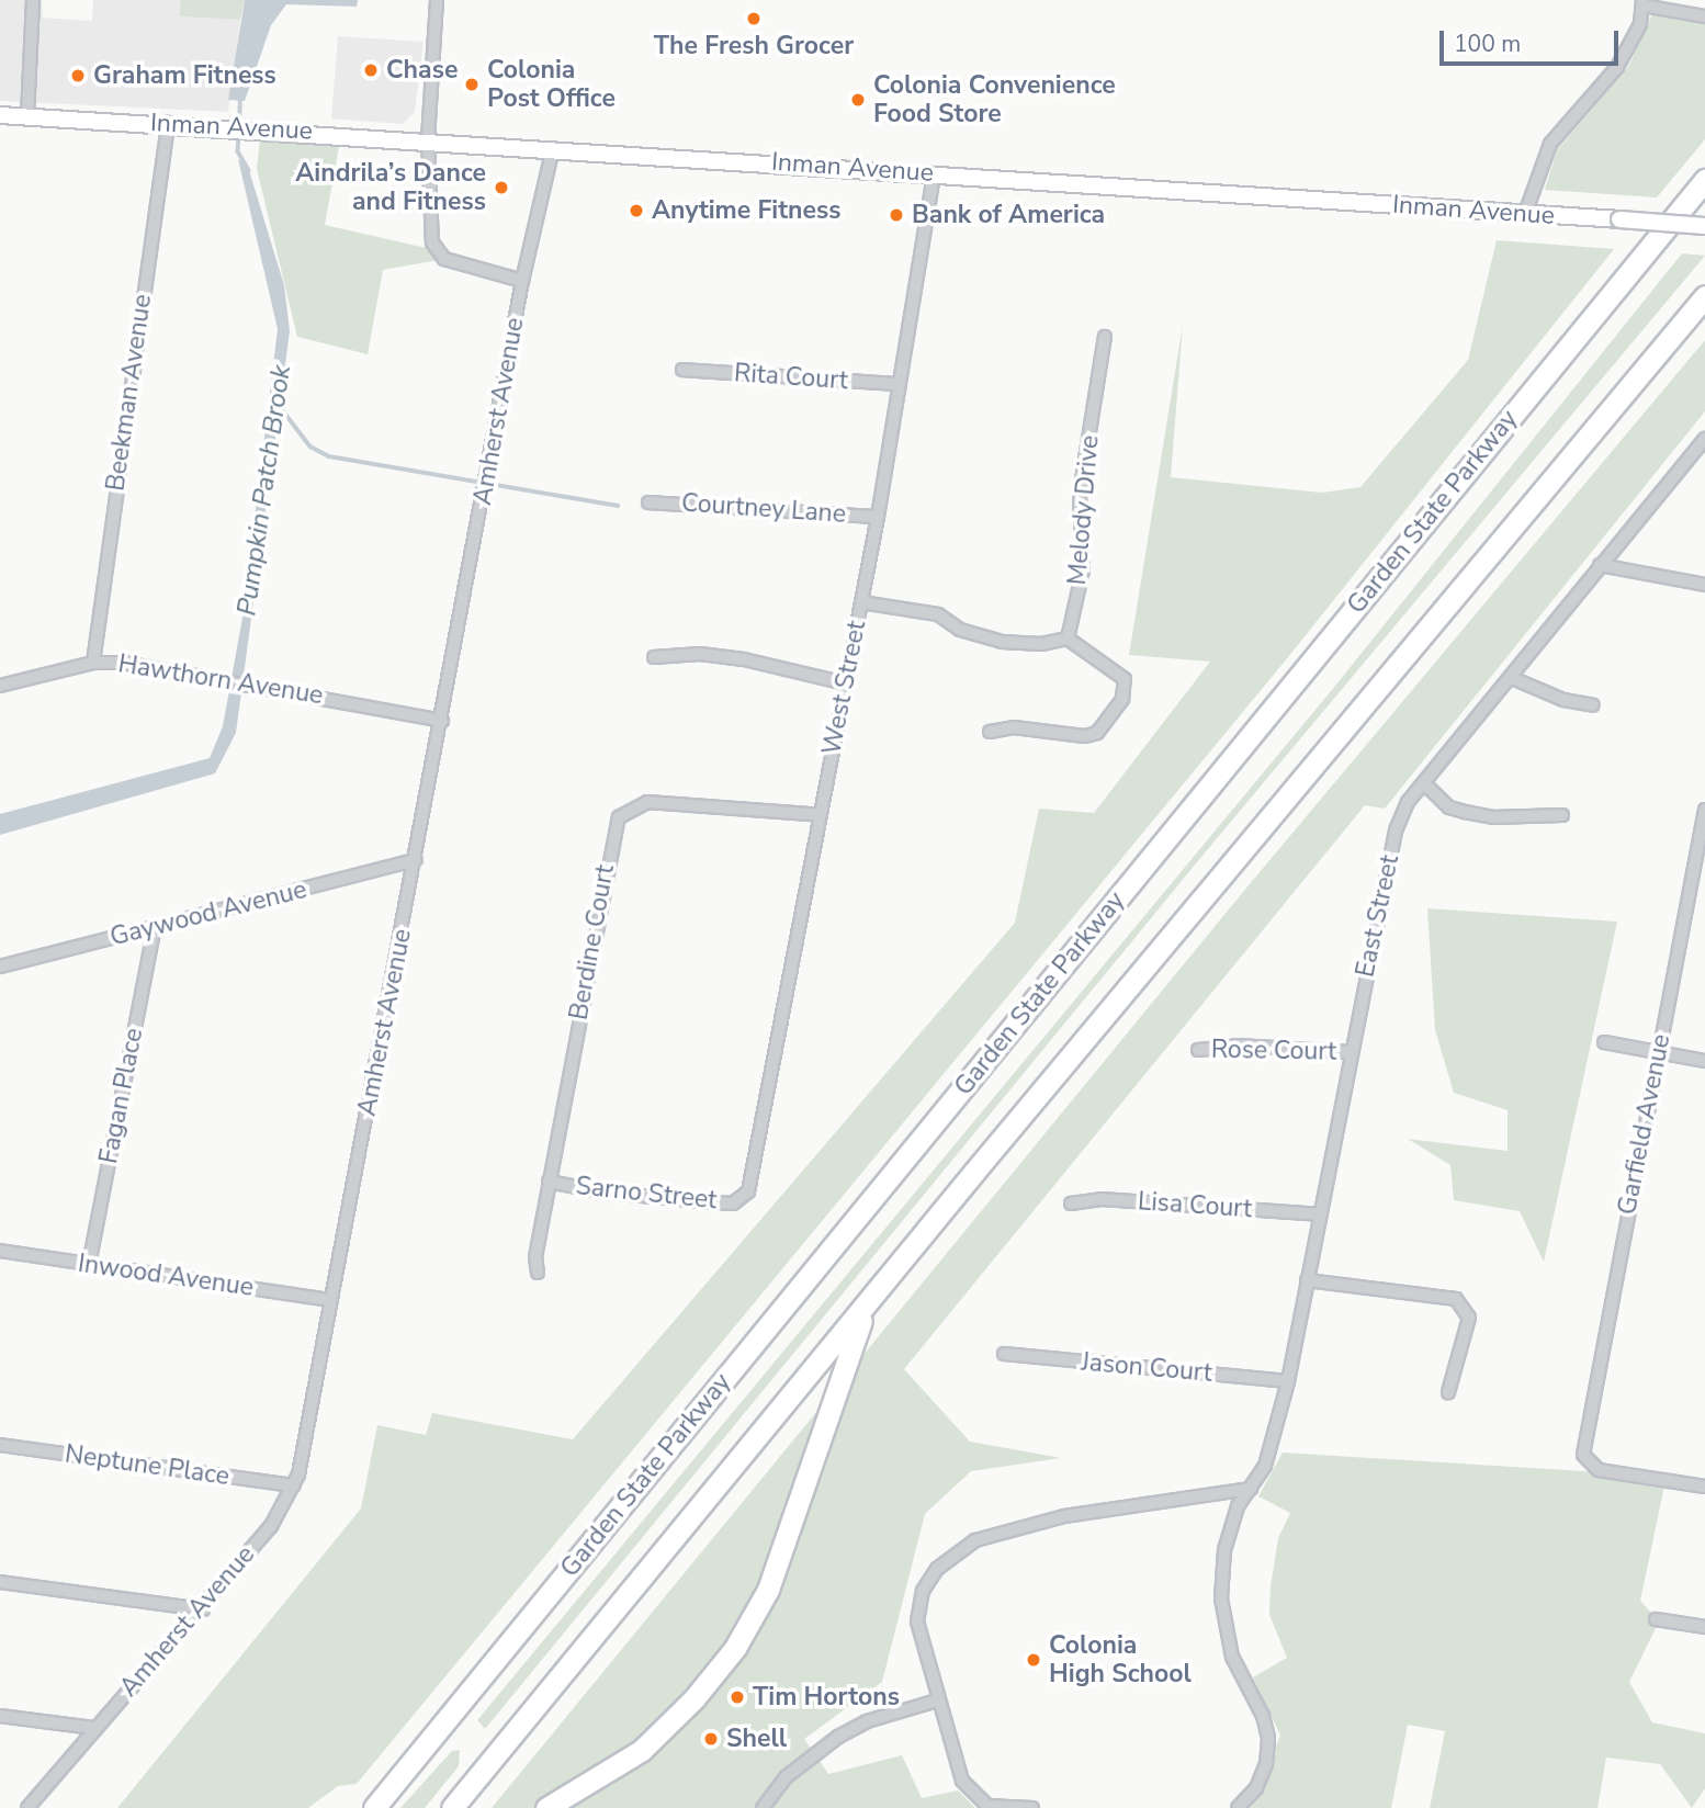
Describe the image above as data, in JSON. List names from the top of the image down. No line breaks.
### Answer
{"streets":{"highway":["Garden State Parkway"],"main road":["Inman Avenue"],"street":["Rita Court","Beekman Avenue","Amherst Avenue","Courtney Lane","Melody Drive","Hawthorn Avenue","West Street","Gaywood Avenue","East Street","Berdine Court","Rose Court","Fagan Place","Garfield Avenue","Sarno Street","Lisa Court","Inwood Avenue","Jason Court","Neptune Place"]},"crossings":[["Inman Avenue","Beekman Avenue"],["Inman Avenue","Amherst Avenue"],["Inman Avenue","West Street"],["Rita Court","West Street"],["Beekman Avenue","Hawthorn Avenue"],["Amherst Avenue","Hawthorn Avenue"],["Amherst Avenue","Gaywood Avenue"],["Amherst Avenue","Inwood Avenue"],["Amherst Avenue","Neptune Place"],["Courtney Lane","West Street"],["West Street","Berdine Court"],["West Street","Sarno Street"],["Gaywood Avenue","Fagan Place"],["East Street","Rose Court"],["East Street","Lisa Court"],["East Street","Jason Court"],["Berdine Court","Sarno Street"],["Fagan Place","Inwood Avenue"]],"water":["Pumpkin Patch Brook"],"places":["The Fresh Grocer","Chase","Graham Fitness","Colonia Post Office","Colonia Convenience Food Store","Aindrila’s Dance and Fitness","Anytime Fitness","Bank of America","Colonia High School","Tim Hortons","Shell"],"scale_bar":"100 m"}
